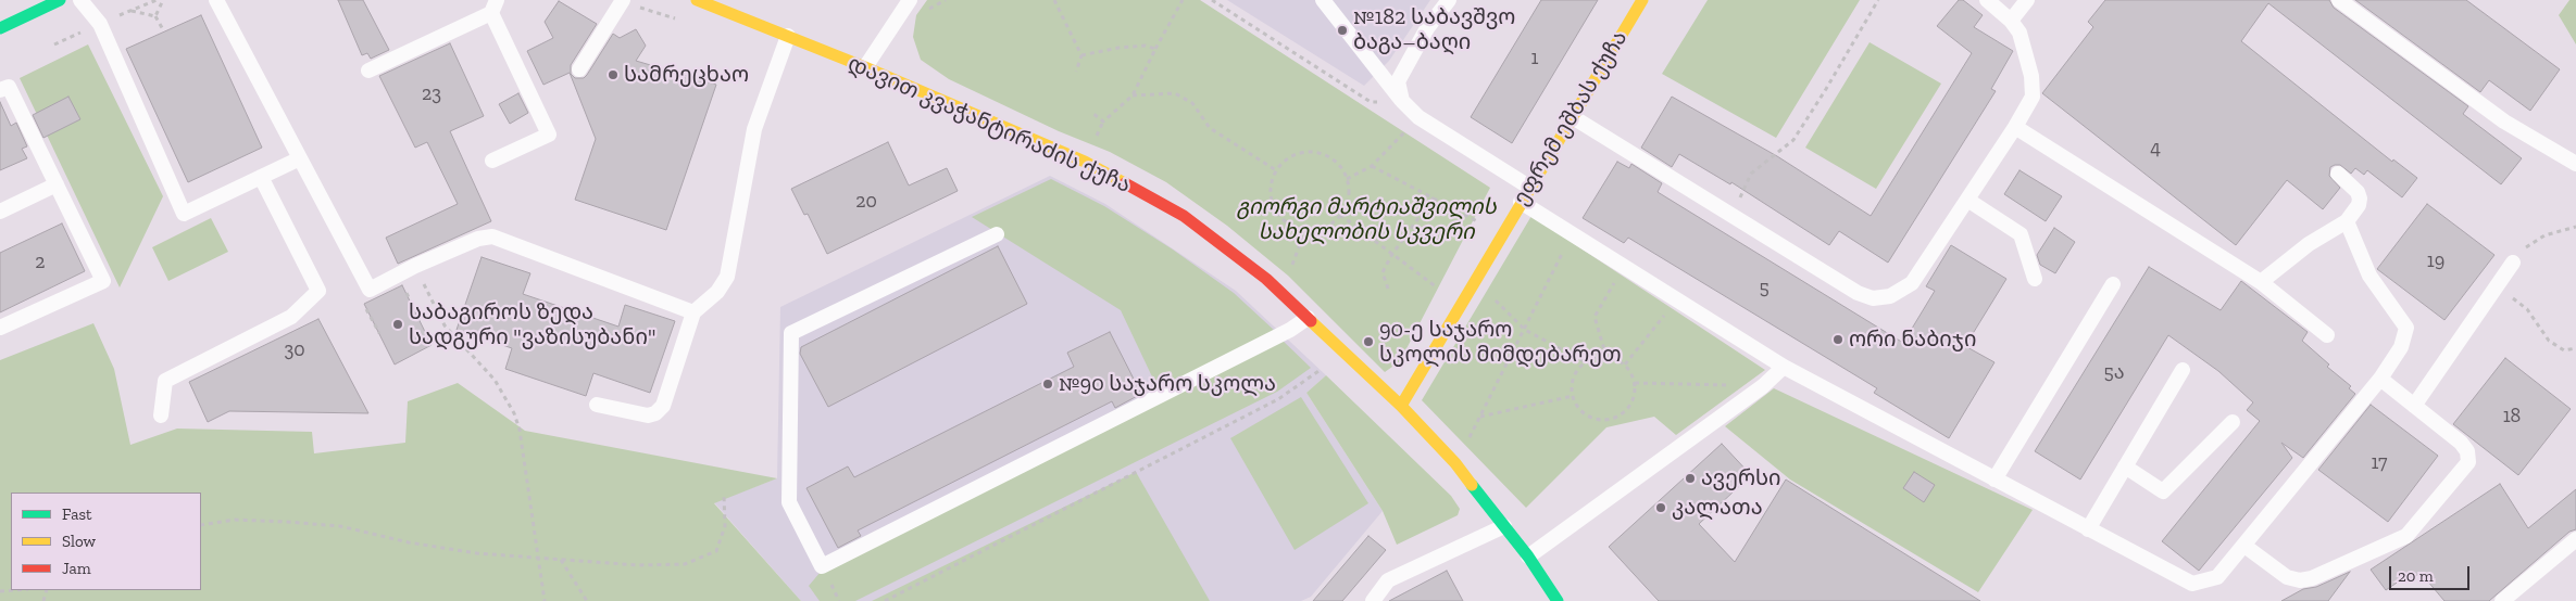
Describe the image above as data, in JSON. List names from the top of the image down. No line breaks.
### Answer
{"streets":{"street":["ეფრემ ეშბას ქუჩა","დავით კვაჭანტირაძის ქუჩა"]},"crossings":[["ეფრემ ეშბას ქუჩა","დავით კვაჭანტირაძის ქუჩა"]],"parks":["გიორგი მარტიაშვილის სახელობის სკვერი"],"places":["№182 საბავშვო ბაგა–ბაღი","სამრეცხაო","საბაგიროს ზედა სადგური \"ვაზისუბანი\"","ორი ნაბიჯი","90-ე საჯარო სკოლის მიმდებარეთ","№90 საჯარო სკოლა","ავერსი","კალათა"],"house_numbers":["1","23","4","20","19","2","5","30","5ა","18","17"],"legend":["Fast","Slow","Jam"],"scale_bar":"20 m"}
